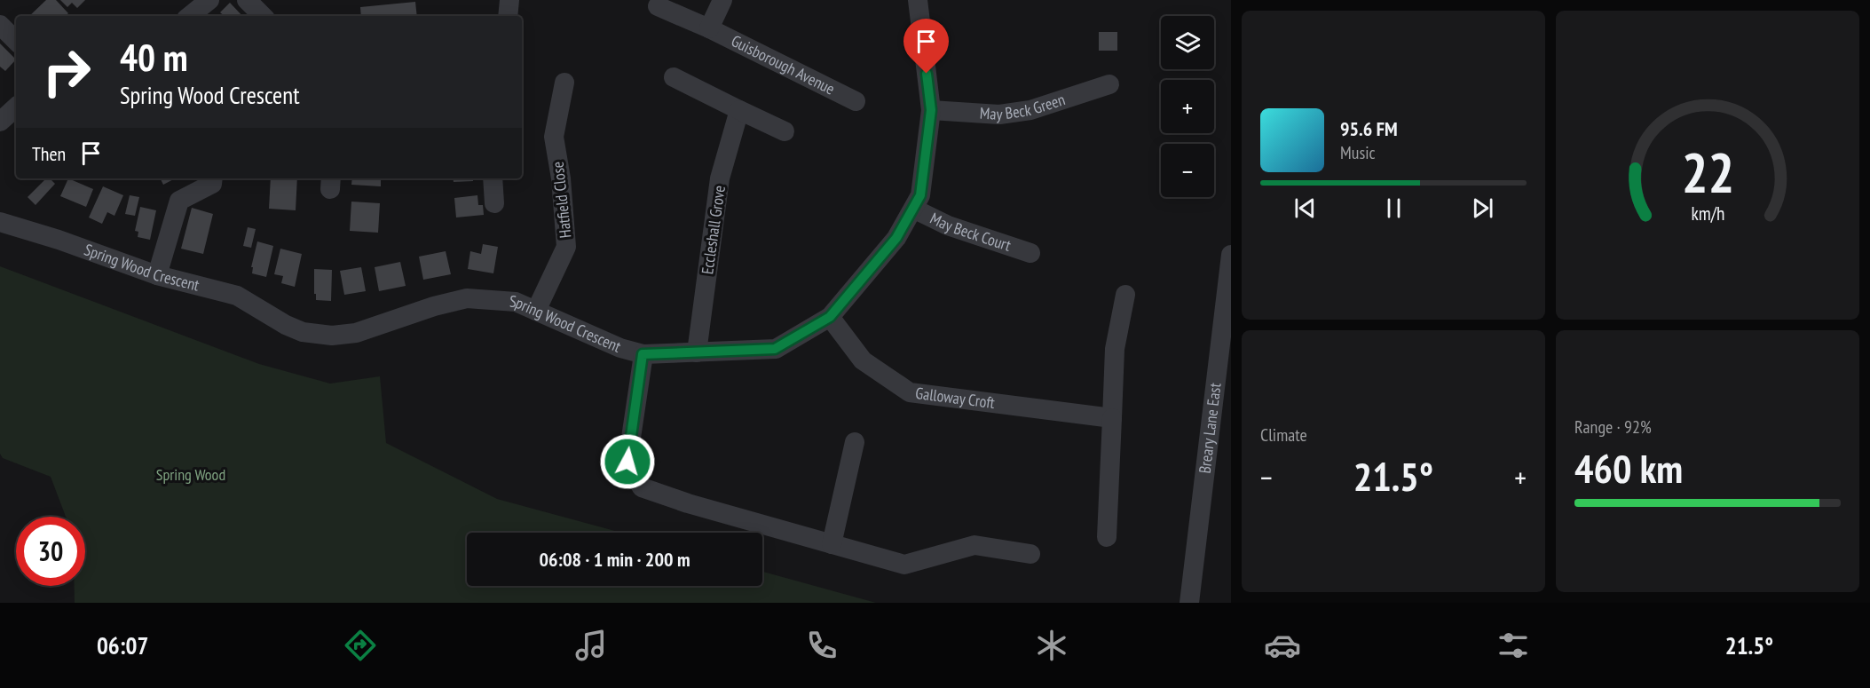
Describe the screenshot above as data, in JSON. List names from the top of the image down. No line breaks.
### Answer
{"streets":{"street":["Guisborough Avenue","May Beck Green","Hatfield Close","Eccleshall Grove","May Beck Court","Spring Wood Crescent","Galloway Croft","Breary Lane East"]},"crossings":[["May Beck Green","Spring Wood Crescent"],["Hatfield Close","Spring Wood Crescent"],["Eccleshall Grove","Spring Wood Crescent"],["May Beck Court","Spring Wood Crescent"],["Spring Wood Crescent","Galloway Croft"]],"parks":["Spring Wood"],"page":{"map_buttons":["+","−"],"turn":["40 m","Spring Wood Crescent"],"song":["95.6 FM","Music"],"then":"Then","tile":["Climate",["Range · 92%","460 km"]],"heat":["−","21.5°","+"],"limit":"30","trip":"06:08 · 1 min · 200 m","tabs":["06:07","21.5°"],"gauge":["22","km/h"]}}
